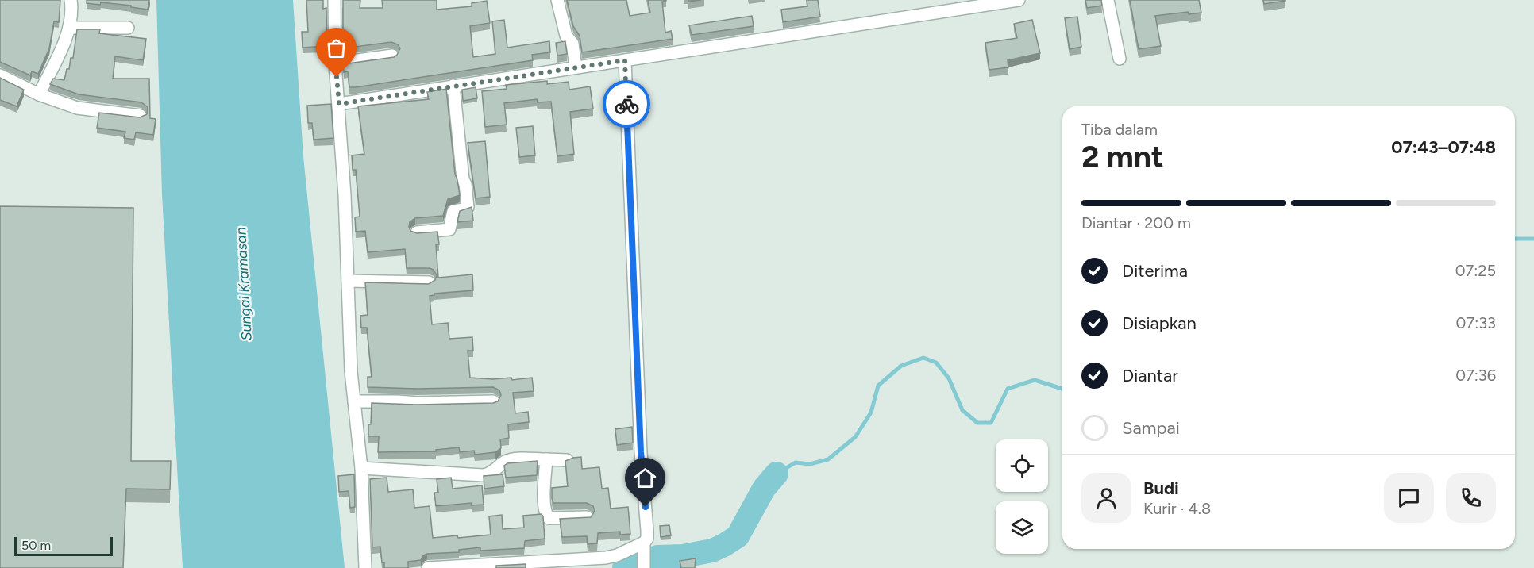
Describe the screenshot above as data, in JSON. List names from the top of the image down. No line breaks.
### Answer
{"water":["Sungai Kramasan"],"scale_bar":"50 m","page":{"heading":["2 mnt","Tiba dalam","07:43–07:48"],"panel":["Budi","Kurir · 4.8"],"bar":"Diantar · 200 m","list":[["Diterima","07:25"],["Disiapkan","07:33"],["Diantar","07:36"],"Sampai"],"scale":"50 m"}}
